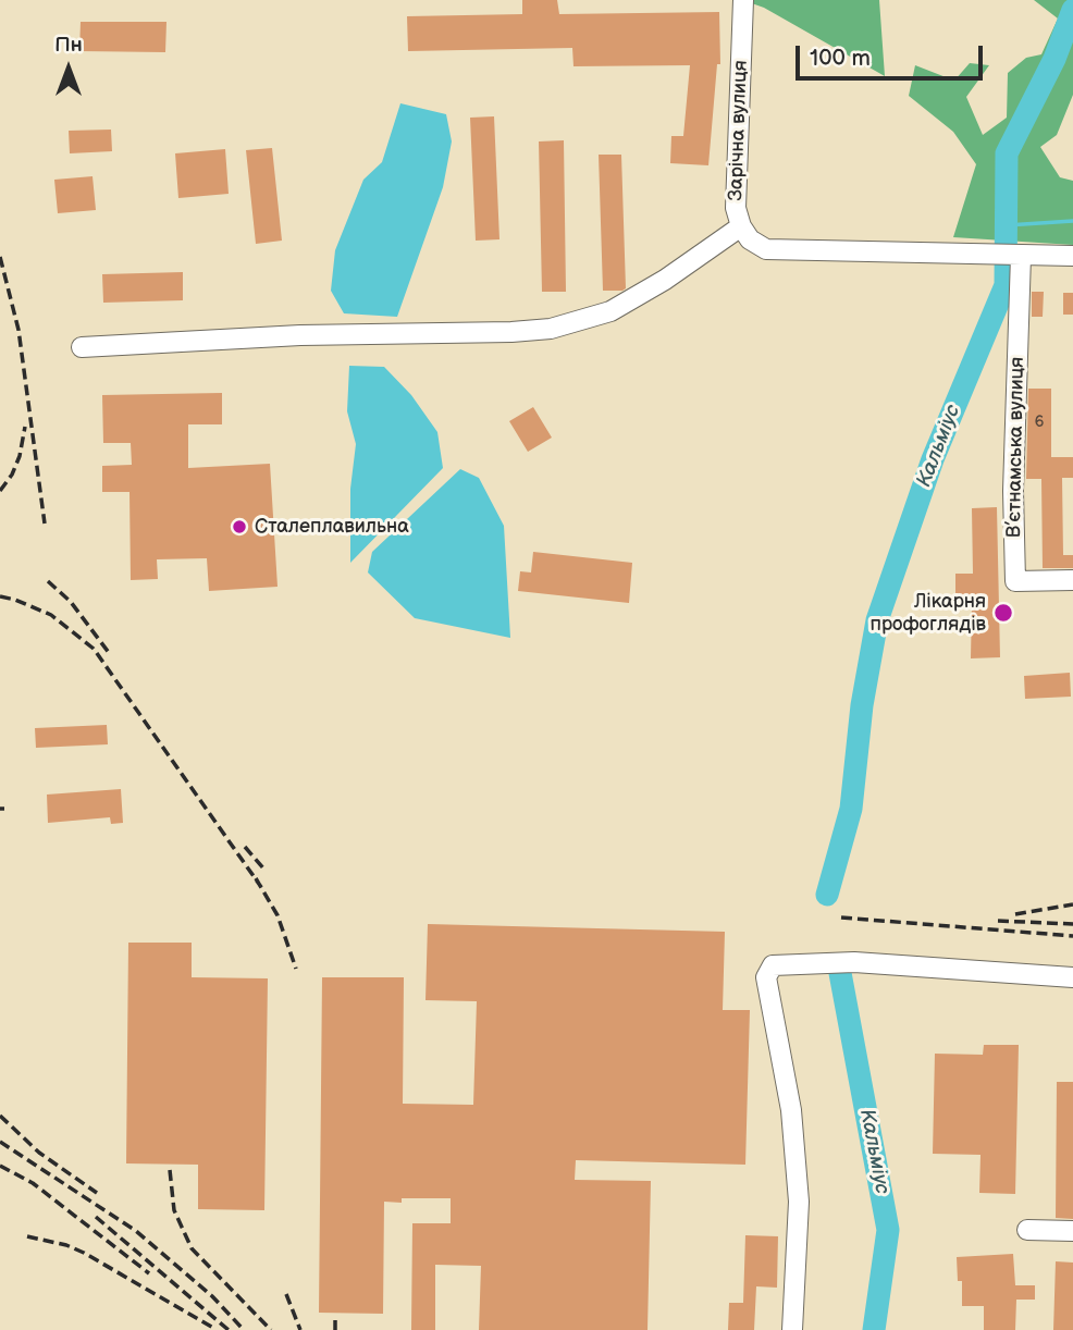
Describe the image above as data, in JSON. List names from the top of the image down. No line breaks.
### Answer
{"streets":{"street":["Зарічна вулиця","В’єтнамська вулиця"]},"crossings":[["Зарічна вулиця","В’єтнамська вулиця"]],"water":["Кальміус"],"places":["Сталеплавильна","Лікарня профоглядів"],"house_numbers":["6"],"scale_bar":"100 m","north":"top"}
